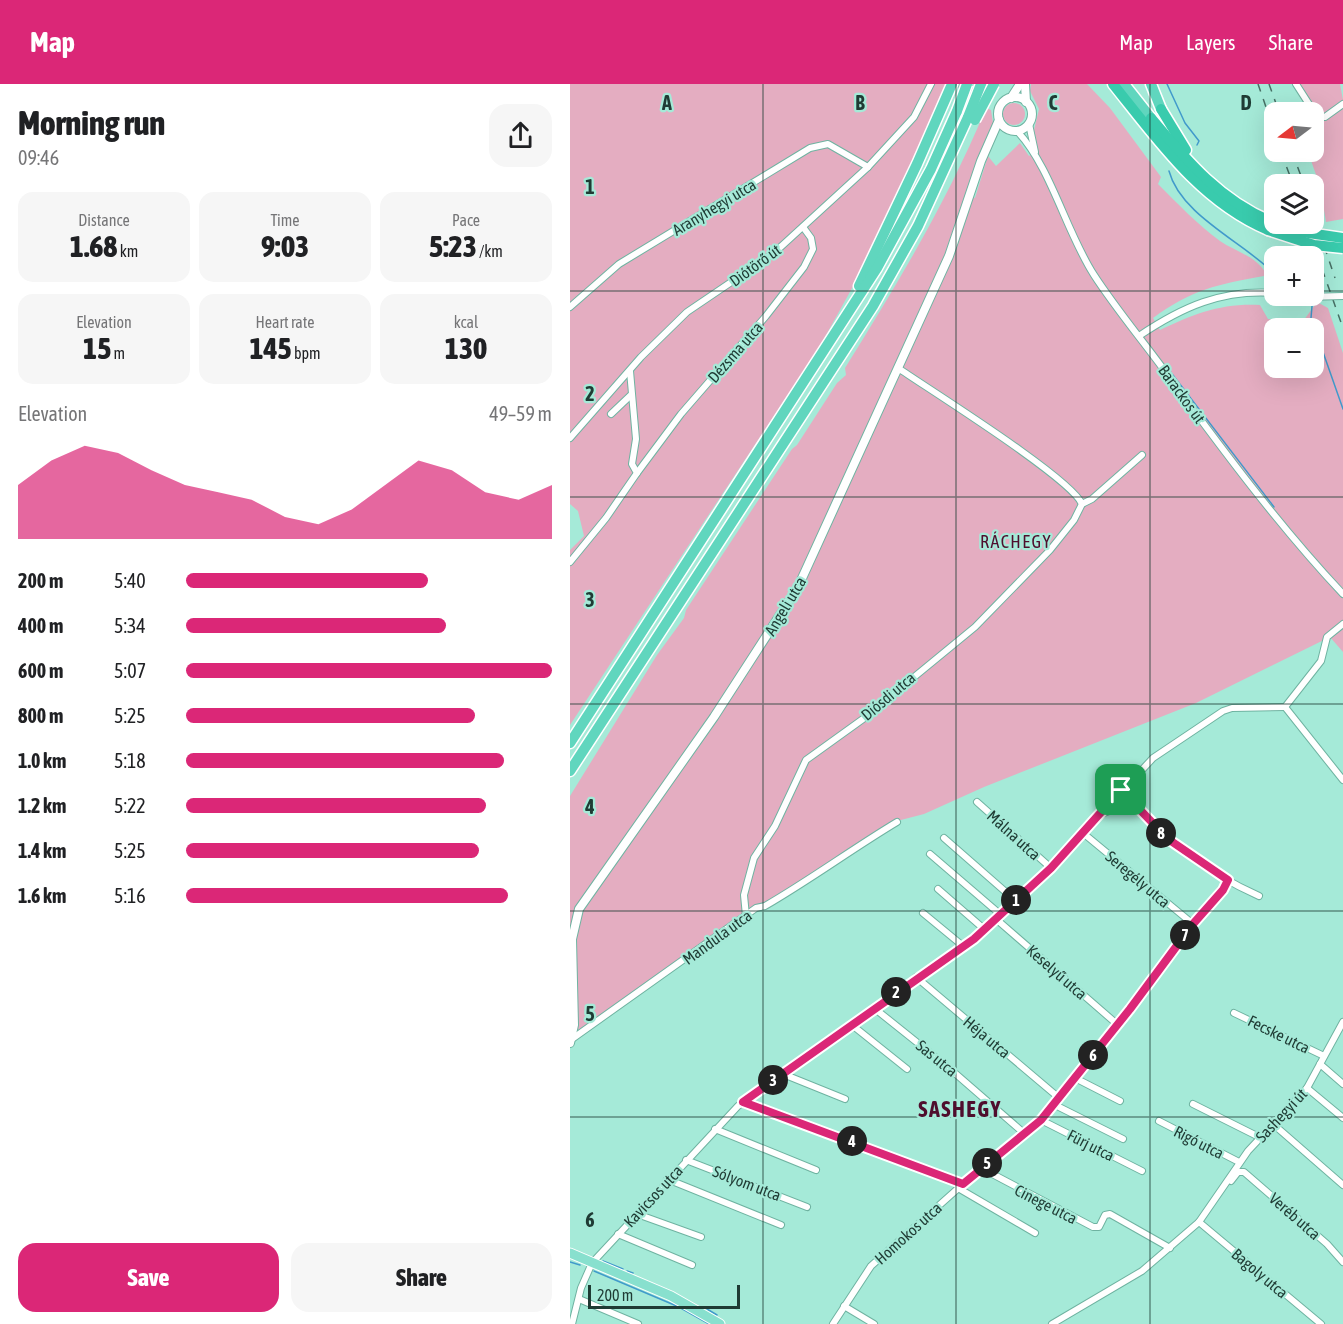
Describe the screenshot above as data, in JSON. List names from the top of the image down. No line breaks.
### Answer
{"streets":{"street":["Aranyhegyi utca","Diótörő út","Dézsma utca","Barackos út","Angeli utca","Diósdi utca","Málna utca","Seregély utca","Mandula utca","Keselyű utca","Fecske utca","Héja utca","Sas utca","Sashegyi út","Rigó utca","Fürj utca","Sólyom utca","Kavicsos utca","Cinege utca","Veréb utca","Homokos utca","Bagoly utca"]},"crossings":[["Aranyhegyi utca","Diótörő út"],["Diótörő út","Dézsma utca"],["Barackos út","Angeli utca"],["Angeli utca","Mandula utca"],["Diósdi utca","Mandula utca"],["Málna utca","Kavicsos utca"],["Seregély utca","Kavicsos utca"],["Seregély utca","Homokos utca"],["Keselyű utca","Kavicsos utca"],["Keselyű utca","Homokos utca"],["Fecske utca","Sashegyi út"],["Héja utca","Kavicsos utca"],["Héja utca","Homokos utca"],["Sas utca","Kavicsos utca"],["Sas utca","Homokos utca"],["Sashegyi út","Rigó utca"],["Sashegyi út","Cinege utca"],["Sashegyi út","Veréb utca"],["Sashegyi út","Bagoly utca"],["Fürj utca","Homokos utca"],["Sólyom utca","Kavicsos utca"],["Cinege utca","Homokos utca"]],"districts":["RÁCHEGY","SASHEGY"],"scale_bar":"200 m","north":"left","page":{"header":"Map","nav":["Map","Layers","Share"],"heading":["Morning run","09:46"],"map_buttons":["+","−"],"stats":[["Distance","1.68 km"],["Time","9:03"],["Pace","5:23 /km"],["Elevation","15 m"],["Heart rate","145 bpm"],["kcal","130"]],"chart":["Elevation","49–59 m"],"list":[{"name":"200 m","note":"5:40"},{"name":"400 m","note":"5:34"},{"name":"600 m","note":"5:07"},{"name":"800 m","note":"5:25"},{"name":"1.0 km","note":"5:18"},{"name":"1.2 km","note":"5:22"},{"name":"1.4 km","note":"5:25"},{"name":"1.6 km","note":"5:16"}],"pins":["8","1","7","2","6","3","4","5"],"buttons":["Save","Share"],"scale":"200 m"},"grid":{"columns":["A","B","C","D"],"rows":["1","2","3","4","5","6"]}}
